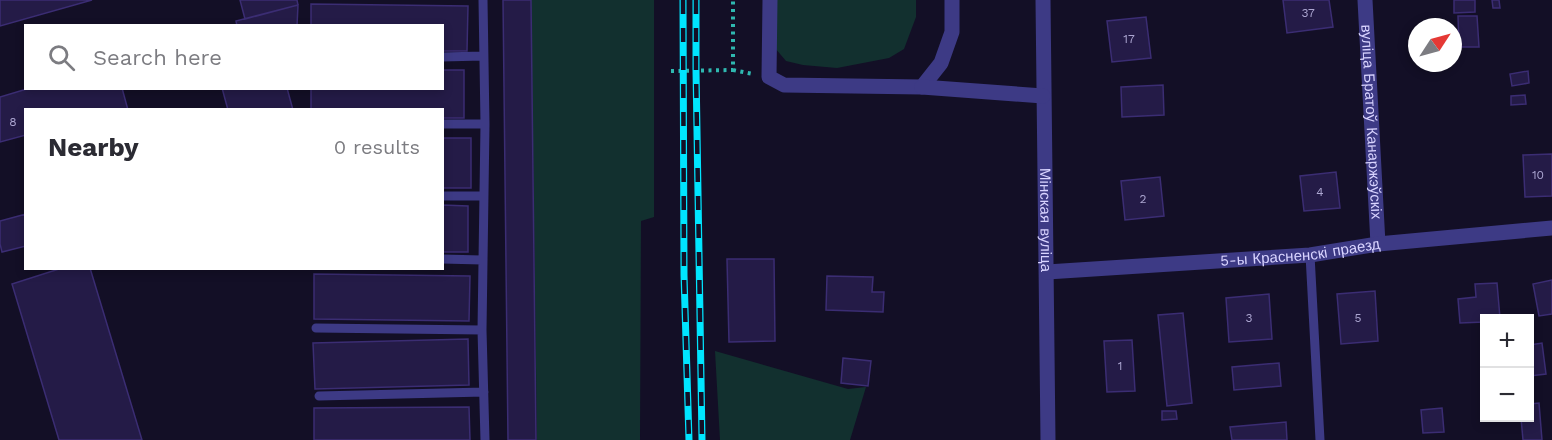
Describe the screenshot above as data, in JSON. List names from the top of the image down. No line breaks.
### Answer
{"streets":{"street":["вуліца Братоў Канаржэўскіх","Мінская вуліца","5-ы Красненскі праезд"]},"crossings":[["вуліца Братоў Канаржэўскіх","5-ы Красненскі праезд"],["Мінская вуліца","5-ы Красненскі праезд"]],"house_numbers":["37","17","8","10","4","2","3","5","1"],"north":"top right","page":{"search":"Search here","heading":["Nearby","0 results"],"map_buttons":["+","−"]}}
